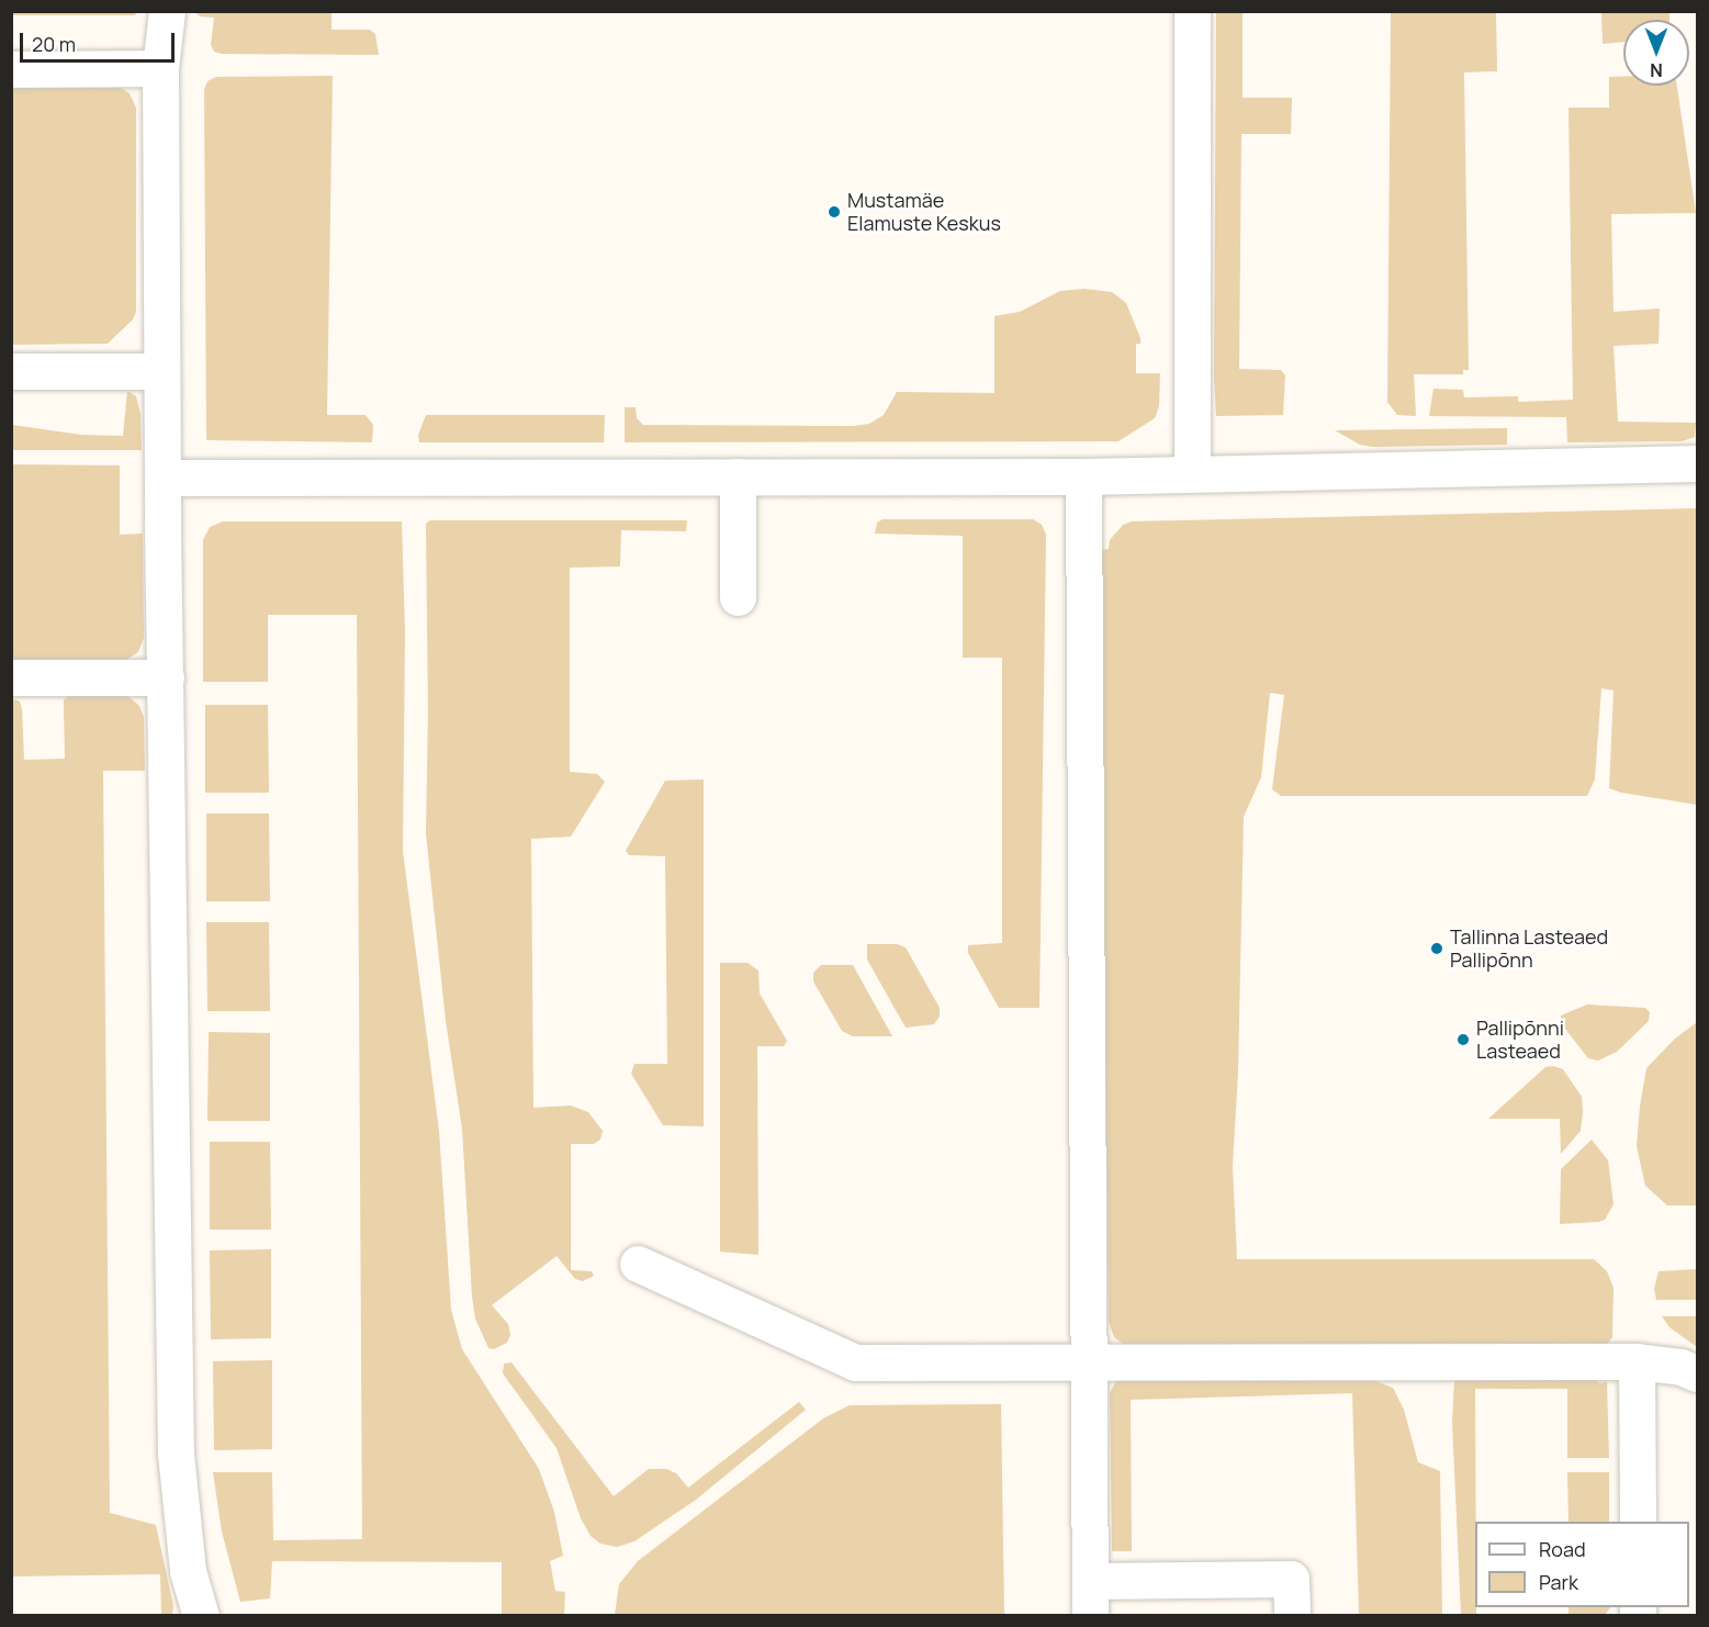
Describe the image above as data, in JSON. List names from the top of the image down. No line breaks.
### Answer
{"places":["Mustamäe Elamuste Keskus","Tallinna Lasteaed Pallipõnn","Pallipõnni Lasteaed"],"legend":["Road","Park"],"scale_bar":"20 m","north":"bottom"}
